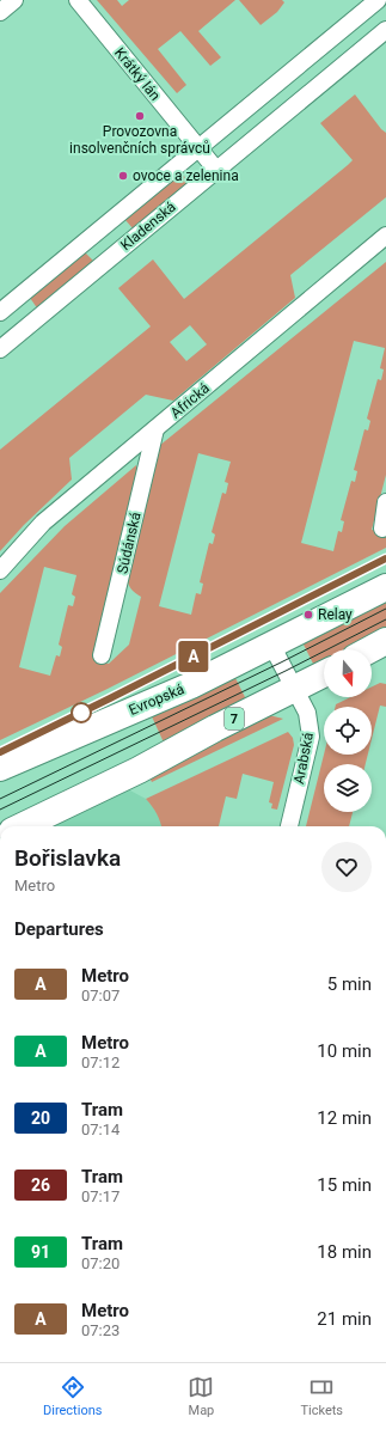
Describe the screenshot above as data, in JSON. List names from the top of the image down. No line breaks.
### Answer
{"streets":{"main road":["Evropská","7"],"street":["Krátký lán","Kladenská","Africká","Súdánská","Arabská"]},"crossings":[["Krátký lán","Kladenská"],["Africká","Súdánská"],["Evropská","Arabská"],["7","Arabská"]],"places":["Provozovna insolvenčních správců","ovoce a zelenina","Relay"],"lines":["metro line A"],"north":"bottom","page":{"on_map":"A","heading":[["Bořislavka","Metro"],"Departures"],"list":[{"mark":"A","name":"Metro","note":"07:07","value":"5 min"},{"mark":"A","name":"Metro","note":"07:12","value":"10 min"},{"mark":"20","name":"Tram","note":"07:14","value":"12 min"},{"mark":"26","name":"Tram","note":"07:17","value":"15 min"},{"mark":"91","name":"Tram","note":"07:20","value":"18 min"},{"mark":"A","name":"Metro","note":"07:23","value":"21 min"}],"tabs":["Directions","Map","Tickets"]}}
